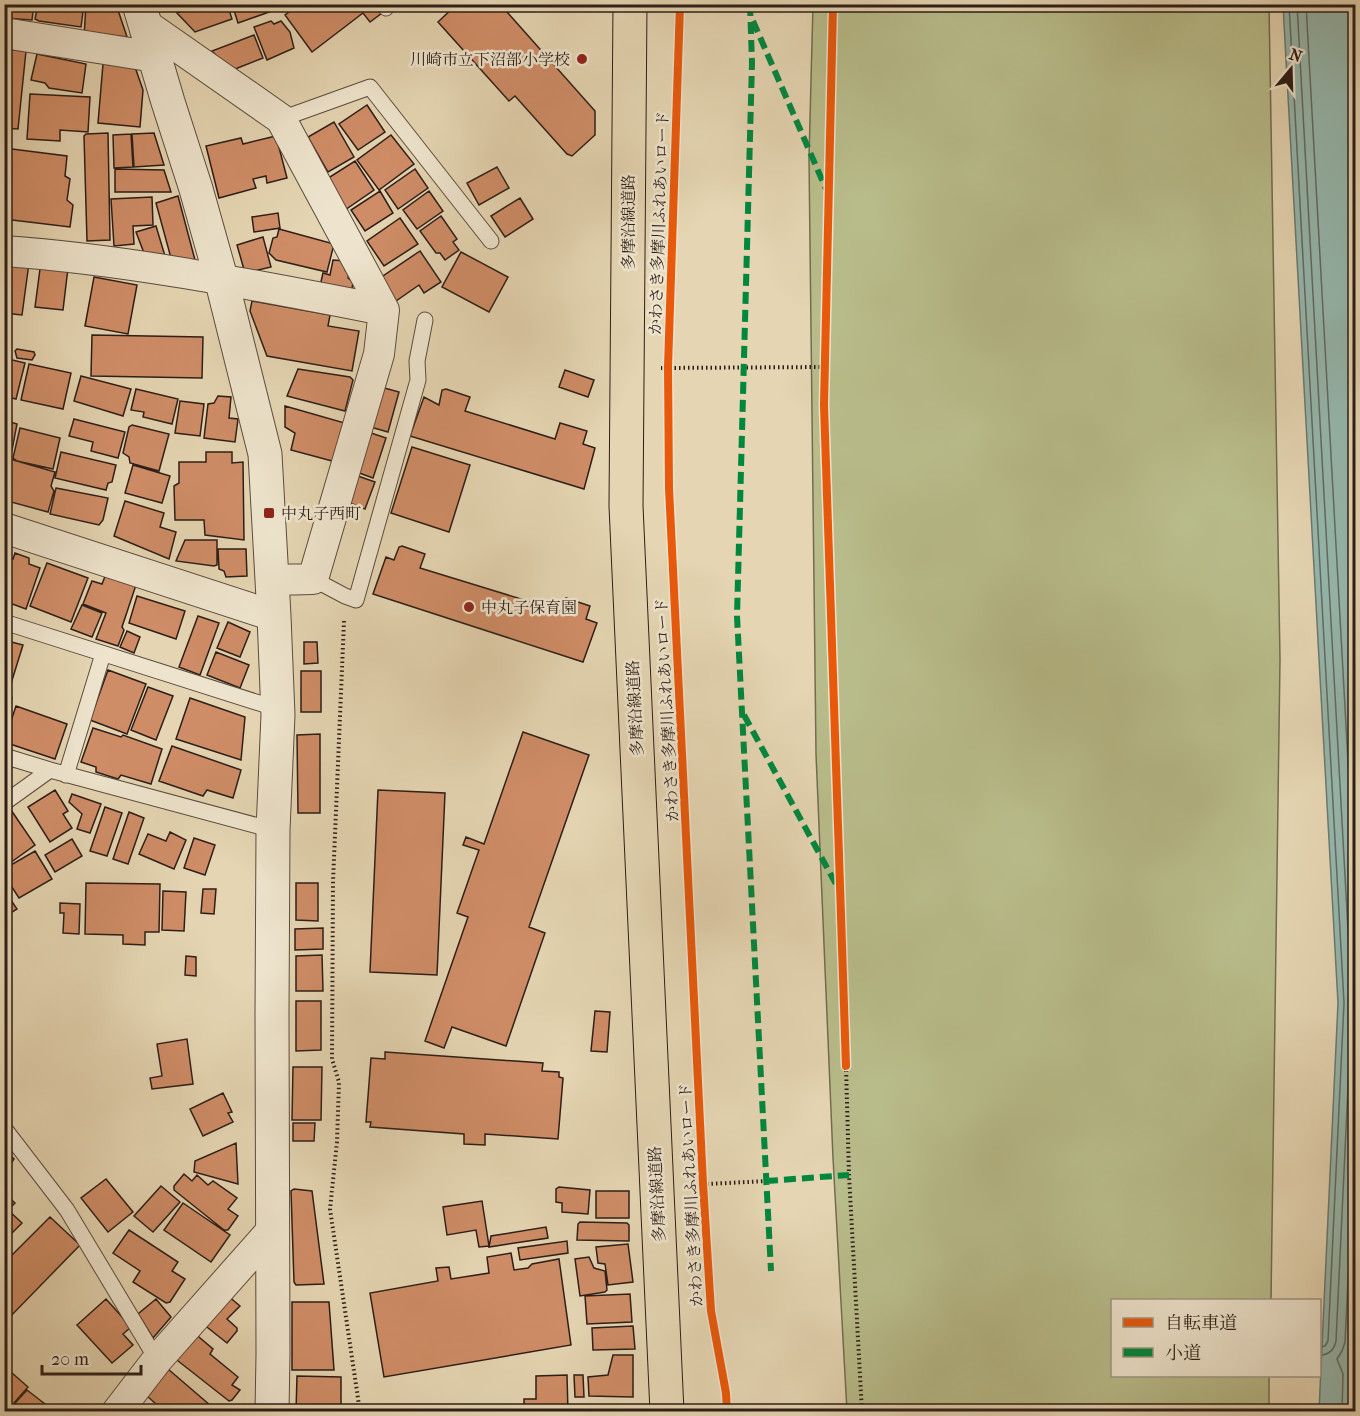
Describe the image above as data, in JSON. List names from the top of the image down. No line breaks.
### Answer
{"streets":{"main road":["多摩沿線道路"],"cycle path":["かわさき多摩川ふれあいロード"]},"places":{"other":["川崎市立下沼部小学校","中丸子保育園"],"transit":["中丸子西町"]},"legend":["自転車道","小道"],"scale_bar":"20 m","north":"top"}
